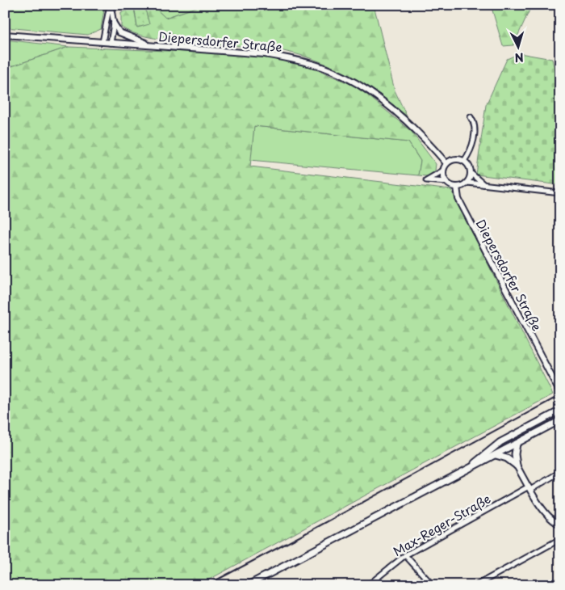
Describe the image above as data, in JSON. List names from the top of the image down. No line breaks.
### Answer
{"streets":{"street":["Diepersdorfer Straße","Max-Reger-Straße"]},"north":"bottom"}
